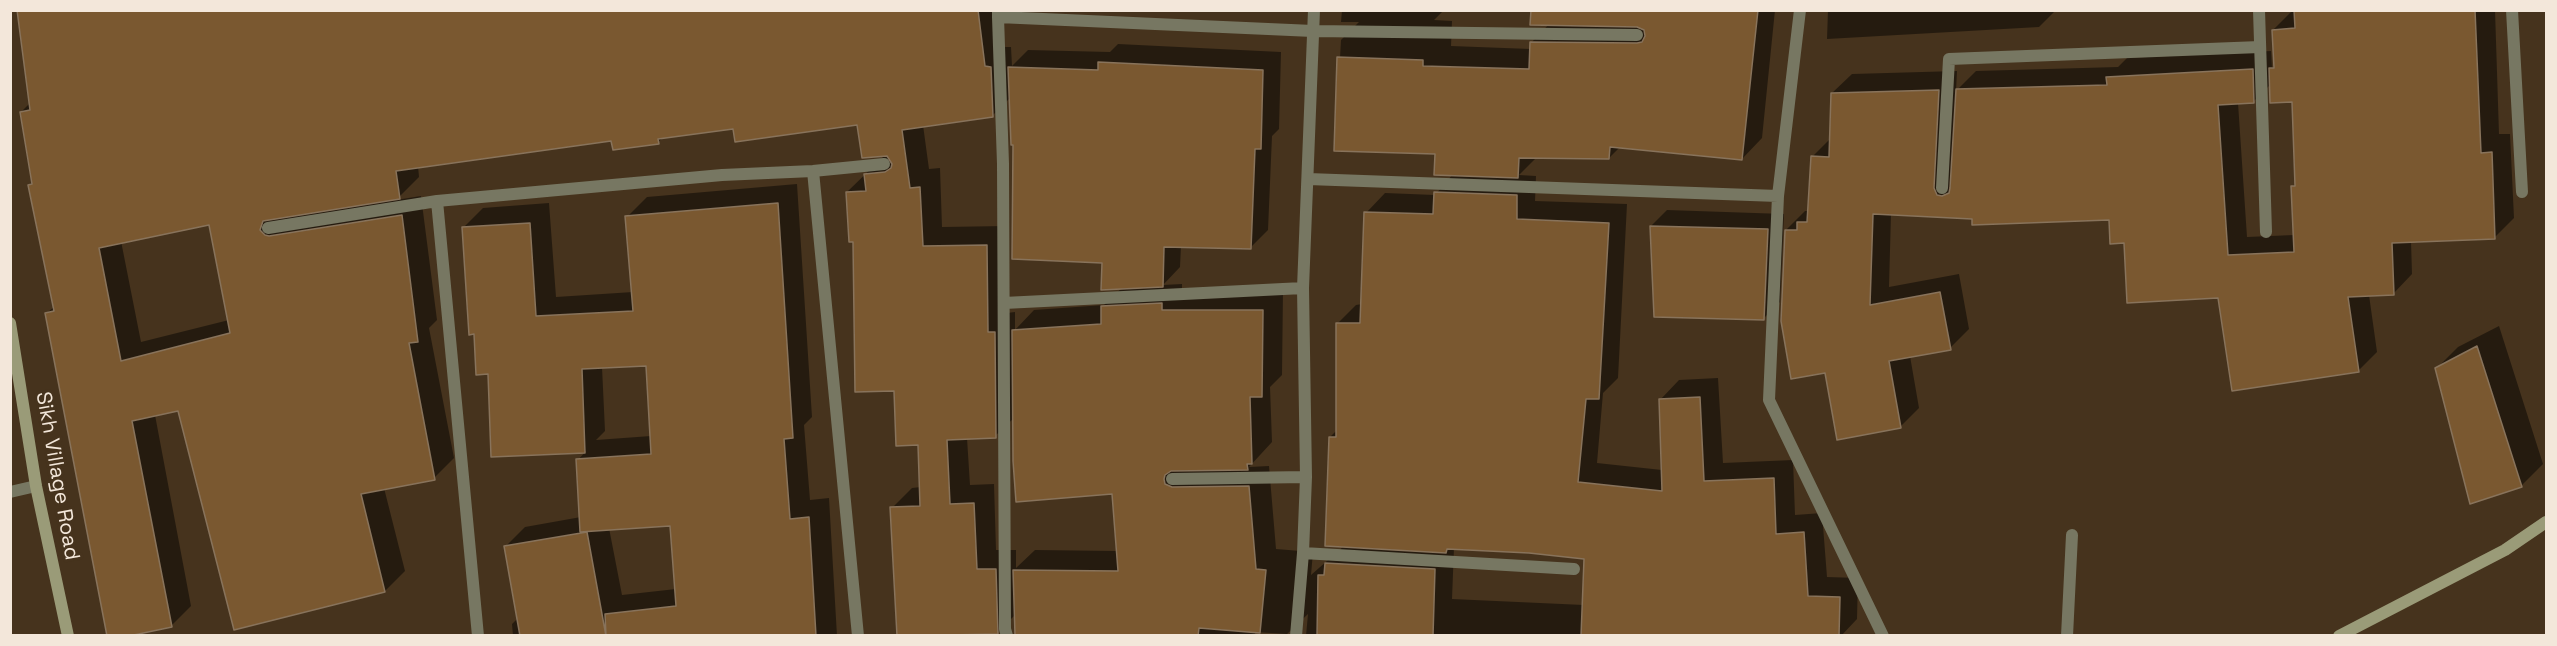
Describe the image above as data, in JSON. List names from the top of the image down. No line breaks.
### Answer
{"streets":{"main road":["Sikh Village Road"]}}
